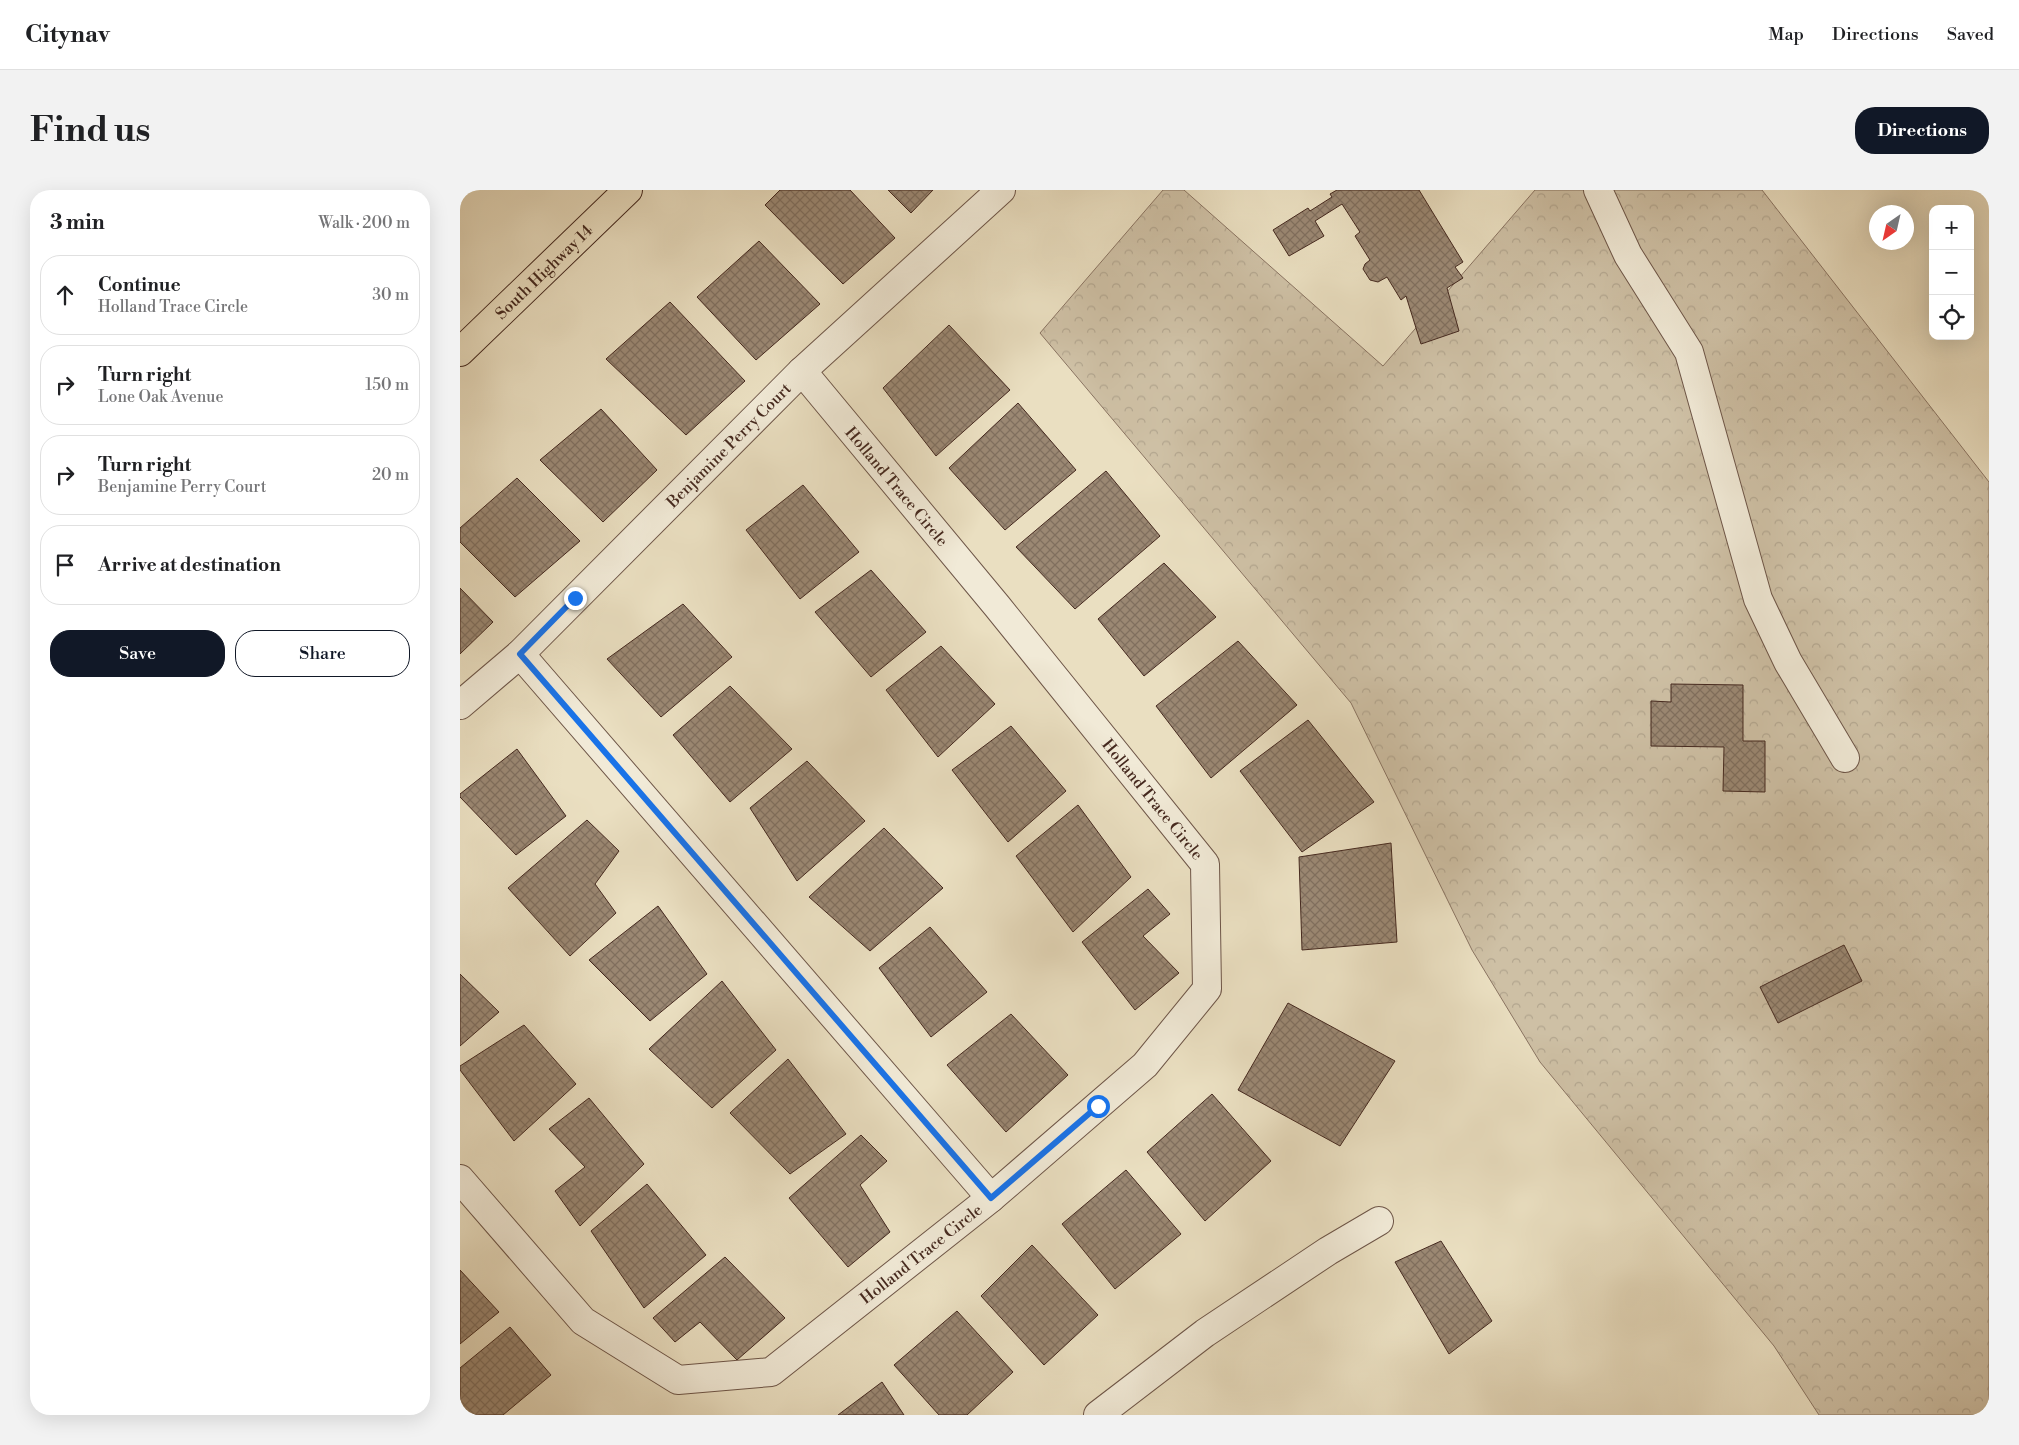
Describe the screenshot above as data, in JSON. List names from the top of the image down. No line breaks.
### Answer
{"streets":{"main road":["South Highway 14"],"street":["Benjamine Perry Court","Holland Trace Circle"]},"crossings":[["Benjamine Perry Court","Holland Trace Circle"]],"north":"bottom left","page":{"header":"Citynav","nav":["Map","Directions","Saved"],"buttons":["Directions",["Save","Share"]],"title":"Find us","heading":["3 min","Walk · 200 m"],"map_buttons":["+","−"],"list":[["Continue","Holland Trace Circle","30 m"],["Turn right","Lone Oak Avenue","150 m"],["Turn right","Benjamine Perry Court","20 m"],"Arrive at destination"]}}
